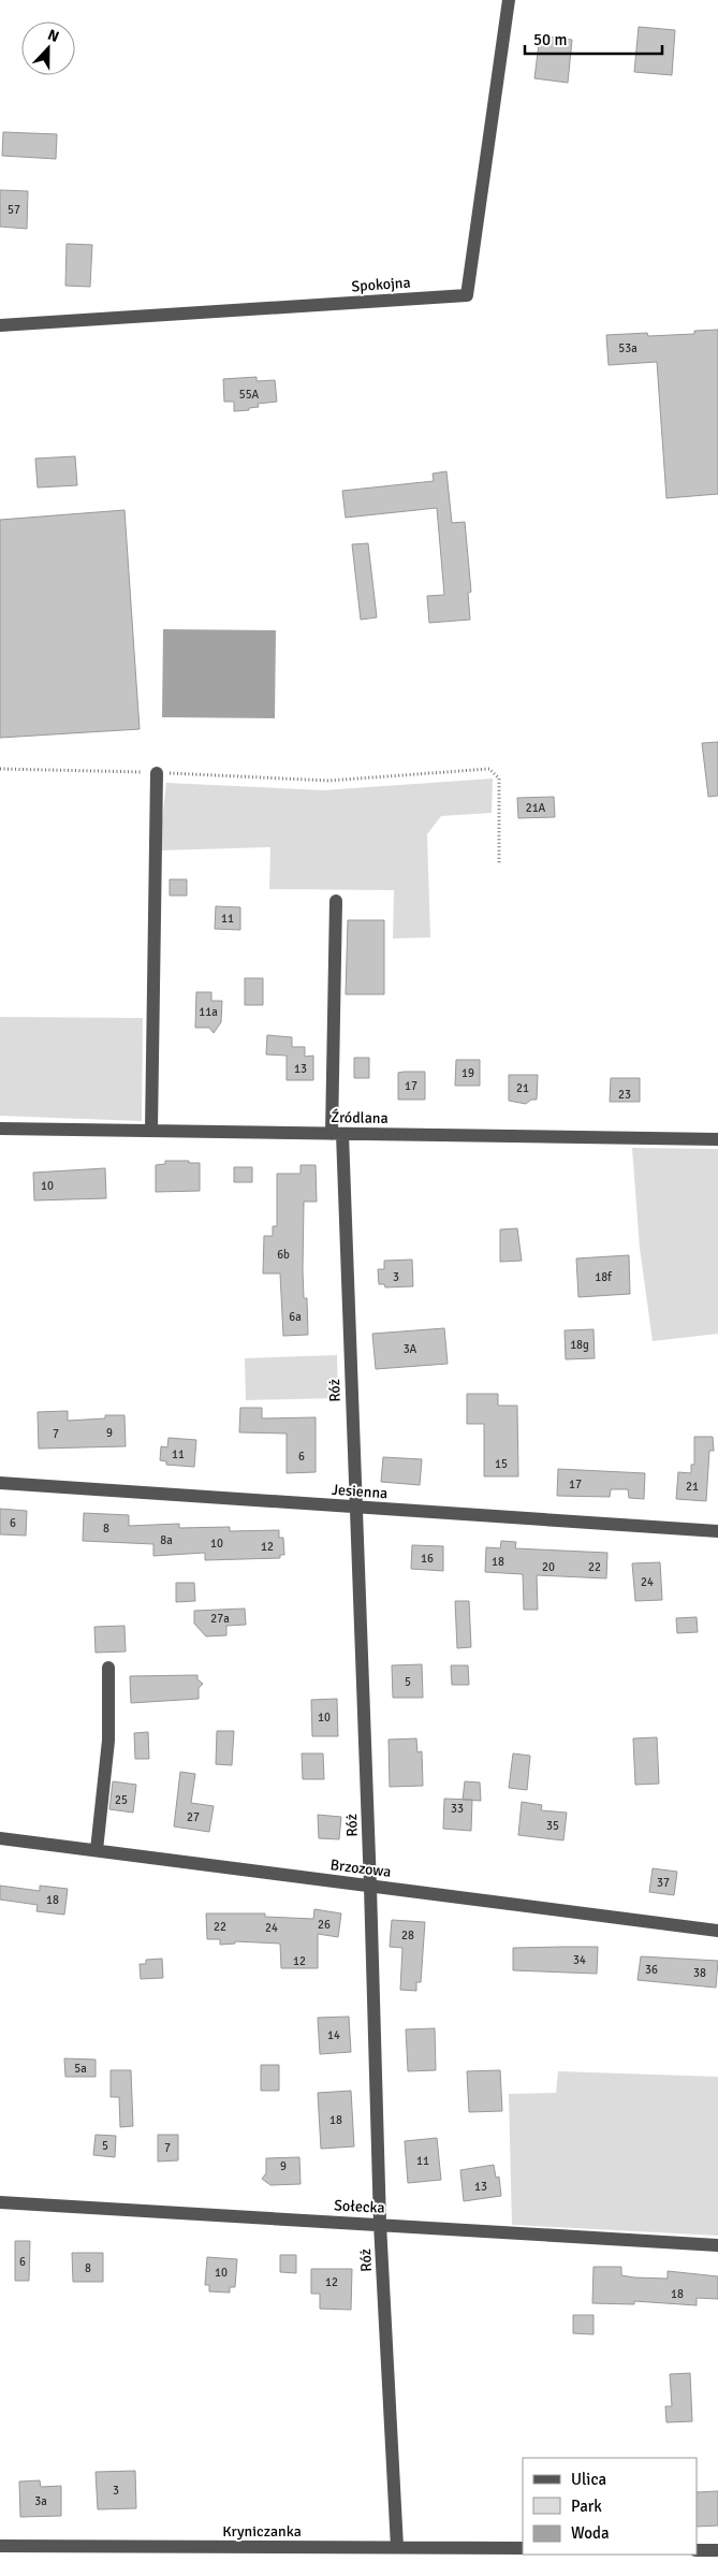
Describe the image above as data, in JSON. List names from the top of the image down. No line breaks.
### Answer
{"streets":{"street":["Spokojna","Źródlana","Róż","Jesienna","Brzozowa","Sołecka","Kryniczanka"]},"crossings":[["Źródlana","Róż"],["Róż","Jesienna"],["Róż","Brzozowa"],["Róż","Sołecka"],["Róż","Kryniczanka"]],"house_numbers":["57","53a","55A","21A","11","11a","13","19","17","21","23","10","6b","3","18f","6a","18g","3A","9","7","11","6","15","17","21","6","8","8a","10","12","16","18","20","22","24","27a","5","10","25","33","27","35","37","18","26","22","24","28","34","12","36","38","14","5a","18","5","7","11","9","13","6","8","10","12","18","3","3a"],"legend":["Ulica","Park","Woda"],"scale_bar":"50 m","north":"top"}
